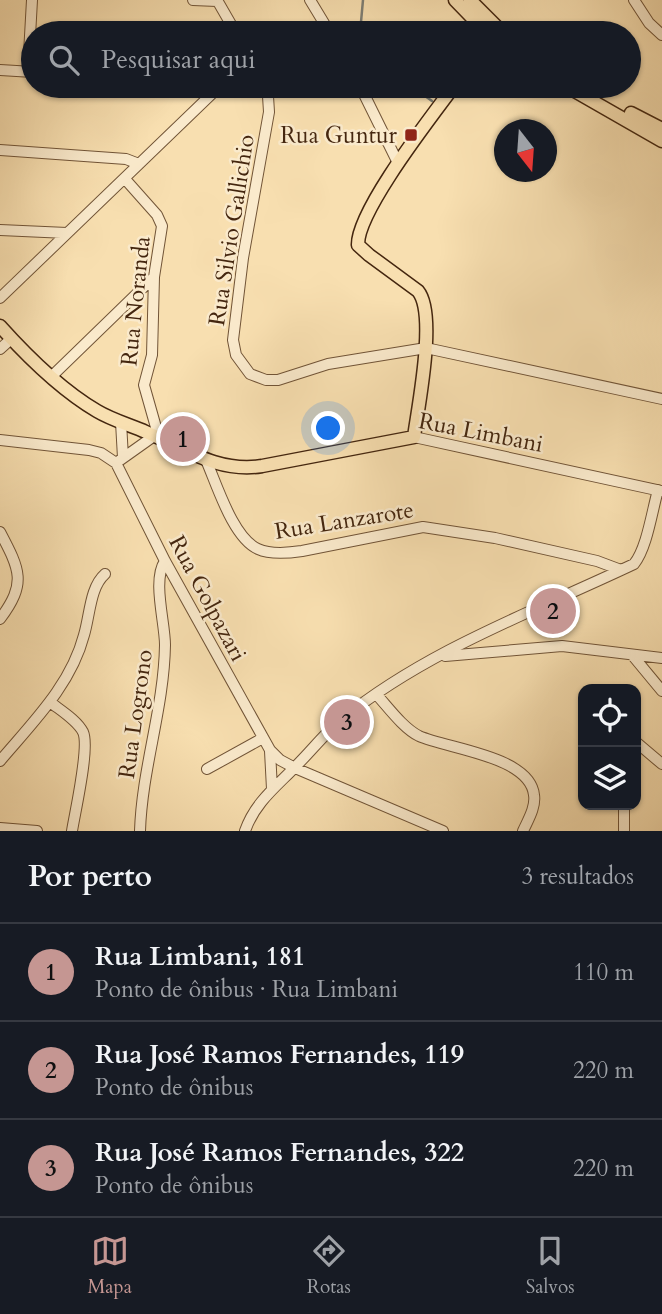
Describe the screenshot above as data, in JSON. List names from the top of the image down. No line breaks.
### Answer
{"streets":{"main road":["Rua Limbani"],"street":["Rua Silvio Gallichio","Rua Noranda","Rua Lanzarote","Rua Golpazari","Rua Logrono"]},"crossings":[["Rua Noranda","Rua Limbani"],["Rua Limbani","Rua Lanzarote"],["Rua Golpazari","Rua Logrono"]],"places":{"transit":["Rua Guntur"]},"north":"bottom","page":{"search":"Pesquisar aqui","pins":["1","2","3"],"heading":["Por perto","3 resultados"],"list":[{"mark":"1","name":"Rua Limbani, 181","note":"Ponto de ônibus · Rua Limbani","value":"110 m"},{"mark":"2","name":"Rua José Ramos Fernandes, 119","note":"Ponto de ônibus","value":"220 m"},{"mark":"3","name":"Rua José Ramos Fernandes, 322","note":"Ponto de ônibus","value":"220 m"}],"nav":["Mapa","Rotas","Salvos"]}}
